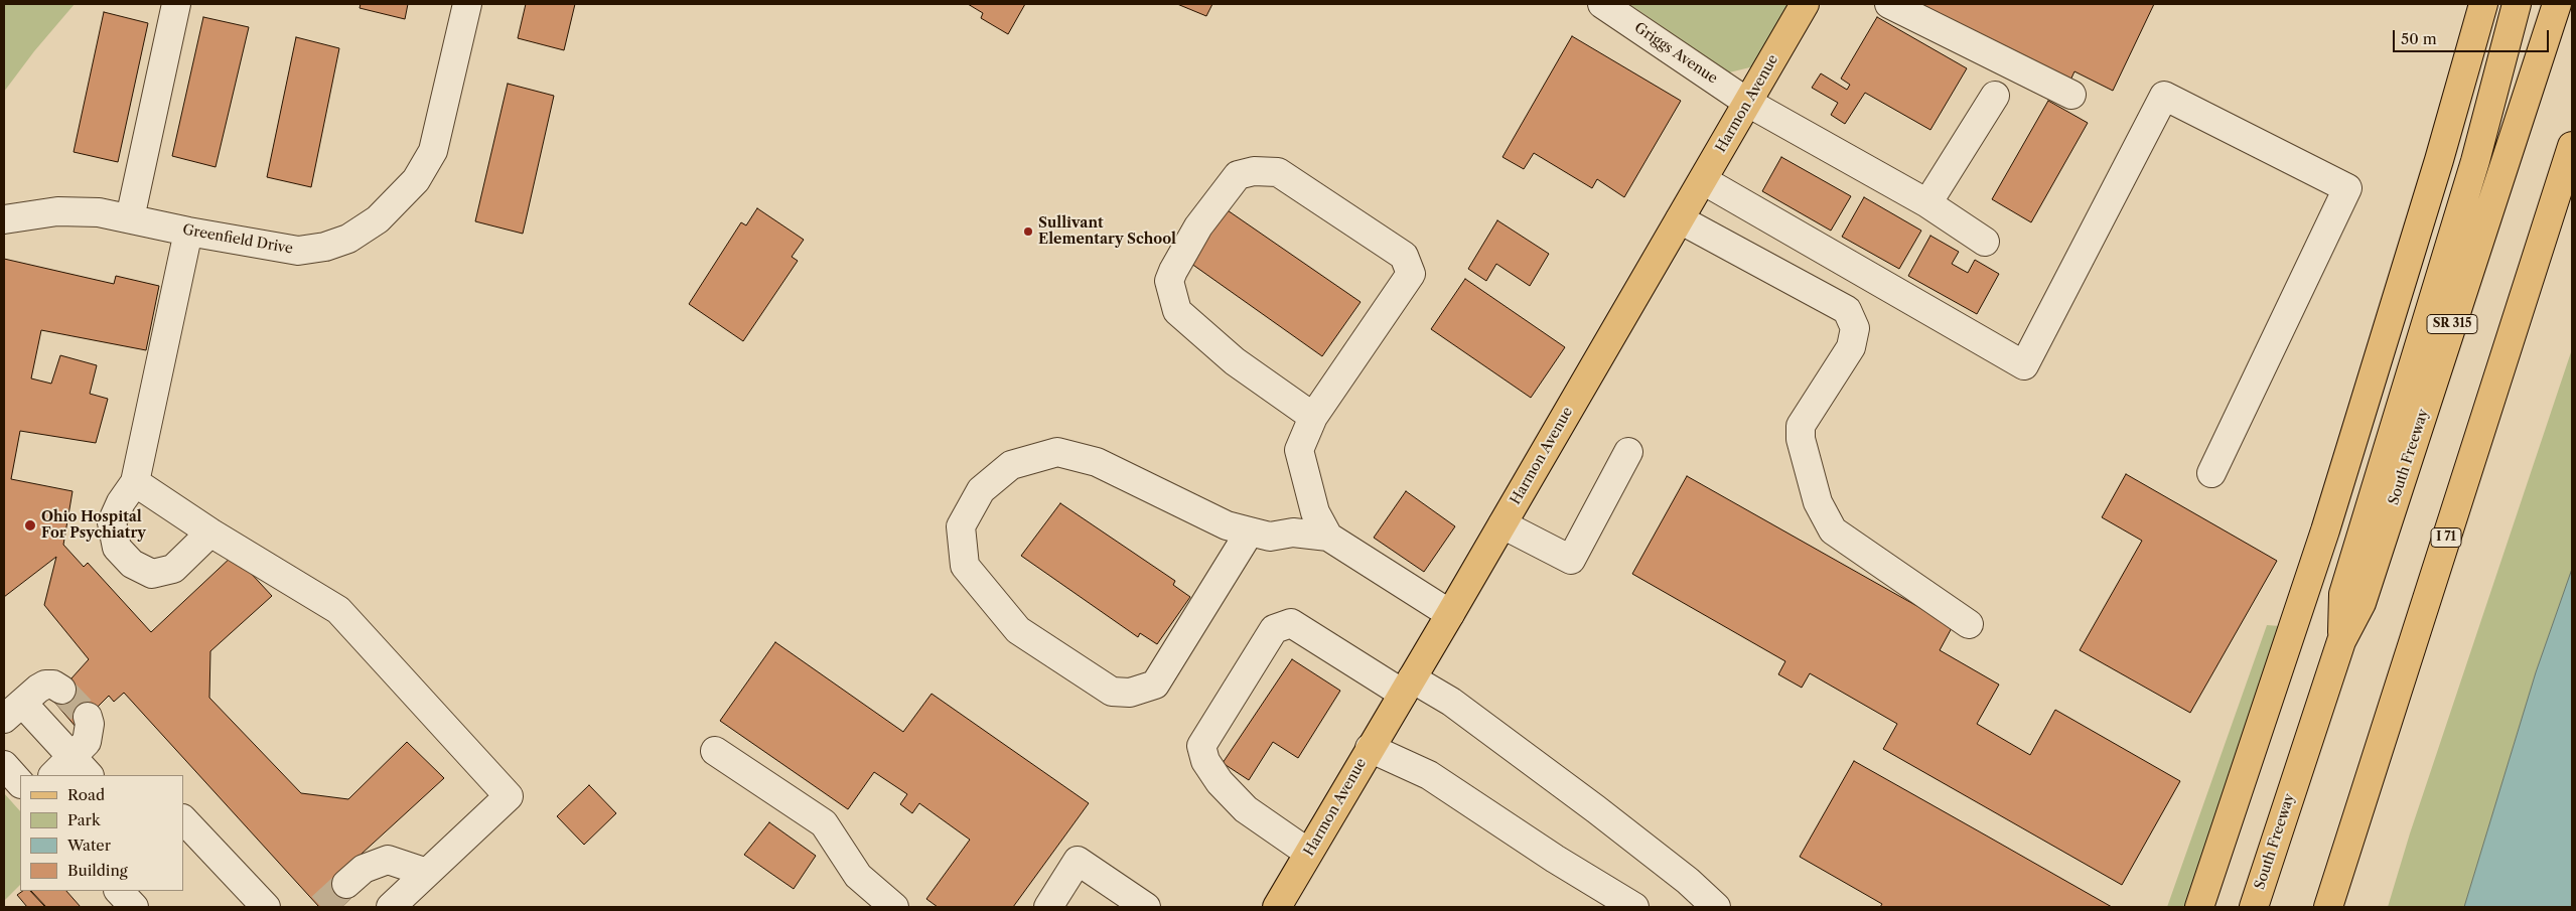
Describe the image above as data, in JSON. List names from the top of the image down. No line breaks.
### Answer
{"streets":{"main road":["Harmon Avenue","SR 315","South Freeway","I 71"],"street":["Griggs Avenue","Greenfield Drive"]},"crossings":[["Griggs Avenue","Harmon Avenue"]],"places":["Sullivant Elementary School","Ohio Hospital For Psychiatry"],"legend":["Road","Park","Water","Building"],"scale_bar":"50 m"}
